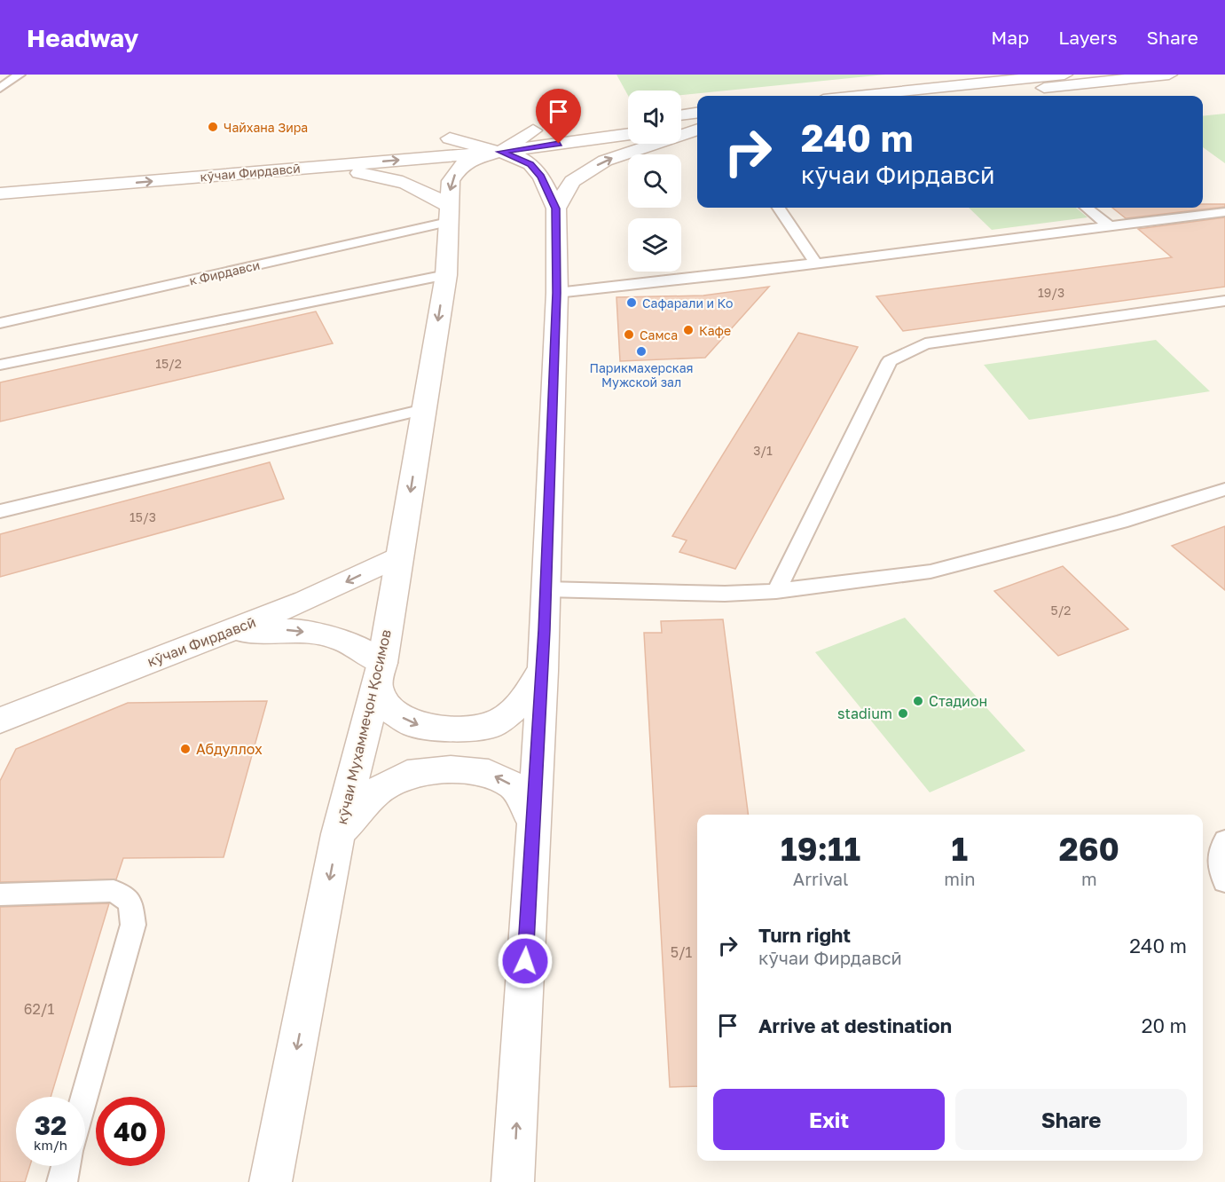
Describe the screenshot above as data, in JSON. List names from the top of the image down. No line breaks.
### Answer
{"streets":{"street":["кӯчаи Фирдавсӣ","кӯчаи Мухаммеҷон Қосимов"],"lane":["к Фирдавси"]},"crossings":[["кӯчаи Фирдавсӣ","кӯчаи Мухаммеҷон Қосимов"],["к Фирдавси","кӯчаи Мухаммеҷон Қосимов"]],"places":["Чайхана Зира","Сафарали и Ко","Кафе","Самса","Парикмахерская Мужской зал","Стадион","stadium","Абдуллох"],"house_numbers":["19/3","15/2","3/1","15/3","5/2","5/1","62/1"],"page":{"header":"Headway","nav":["Map","Layers","Share"],"turn":["240 m","кӯчаи Фирдавсӣ"],"eta":["19:11","Arrival","1","min","260","m"],"list":[{"name":"Turn right","note":"кӯчаи Фирдавсӣ","value":"240 m"},{"name":"Arrive at destination","value":"20 m"}],"buttons":["Exit","Share"],"speed":"32 km/h","limit":"40"}}
